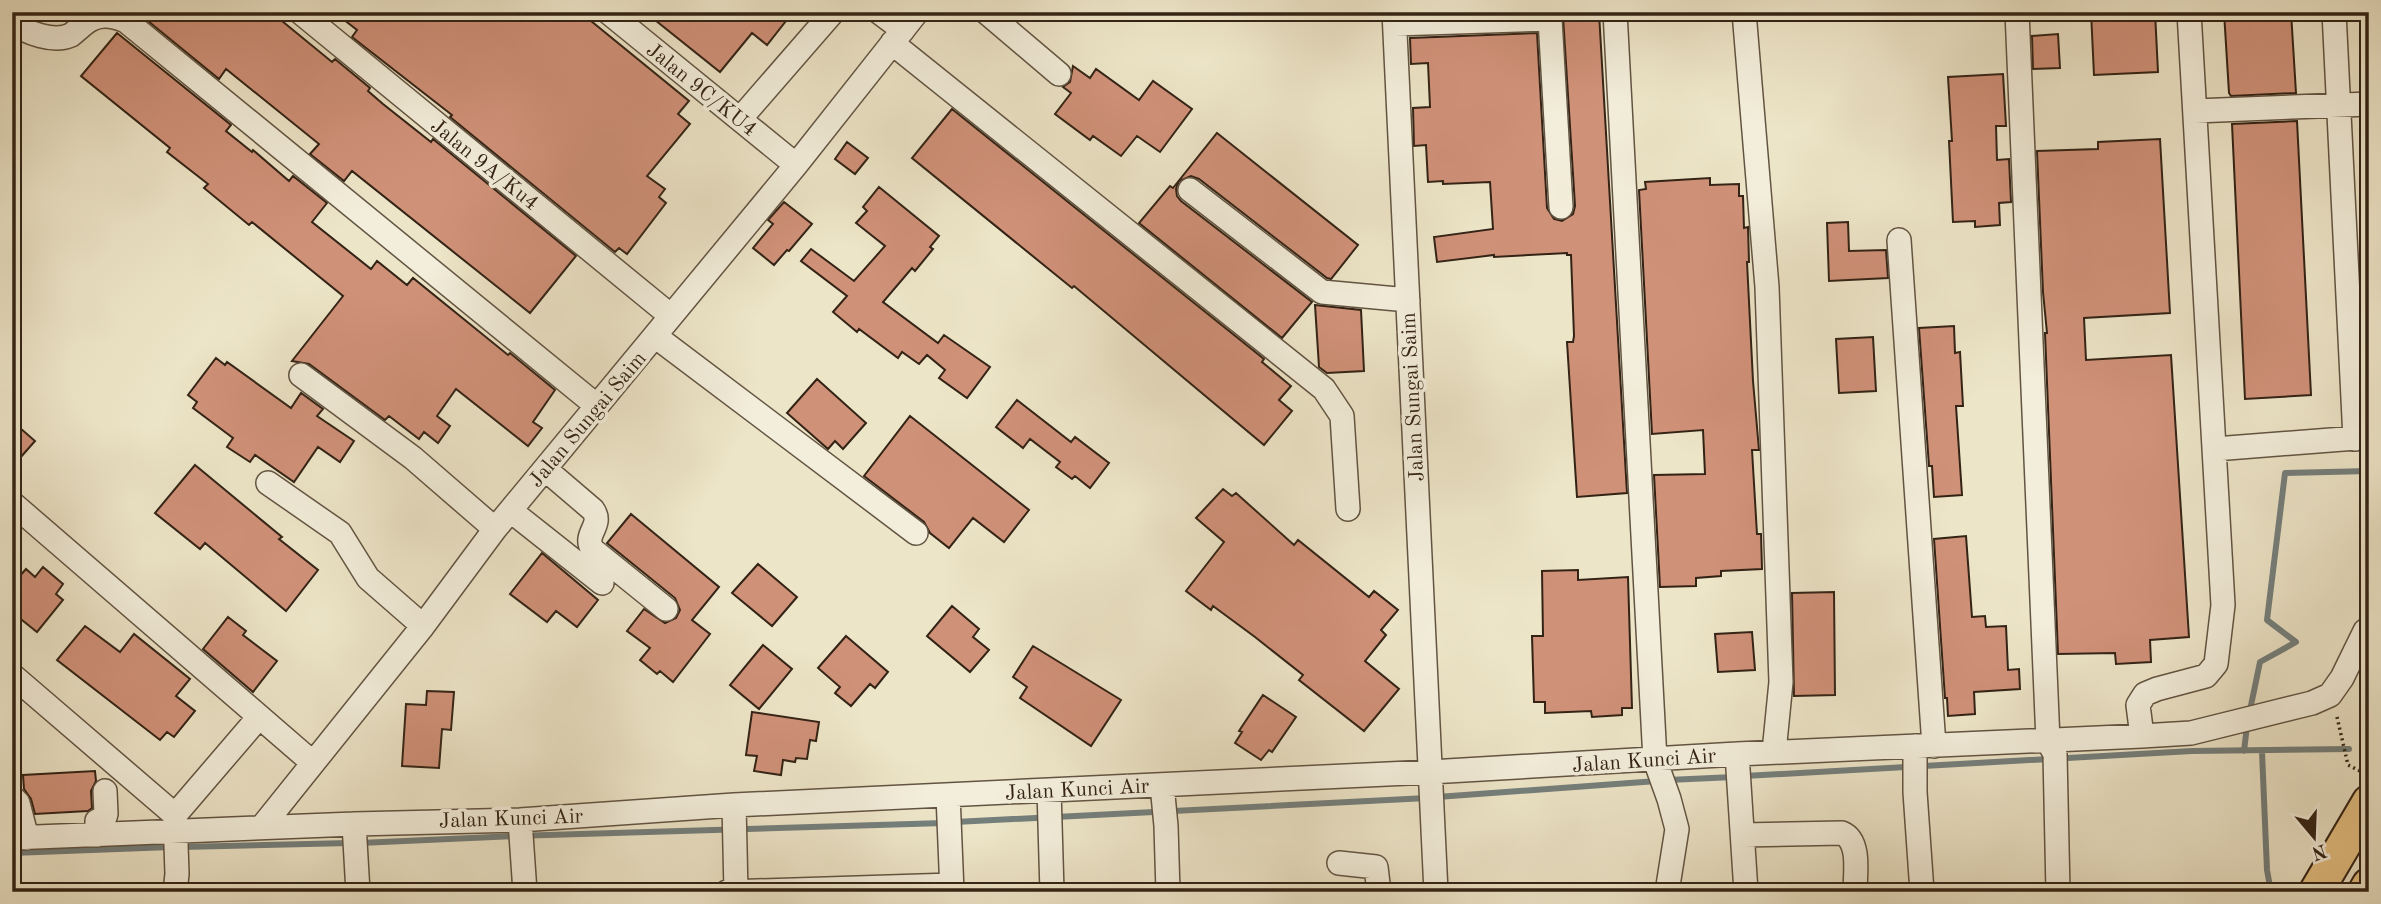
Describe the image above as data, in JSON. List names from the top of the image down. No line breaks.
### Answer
{"streets":{"street":["Jalan 9C/KU4","Jalan 9A/Ku4","Jalan Sungai Saim","Jalan Kunci Air"]},"crossings":[["Jalan 9C/KU4","Jalan Sungai Saim"],["Jalan 9A/Ku4","Jalan Sungai Saim"],["Jalan Sungai Saim","Jalan Kunci Air"]],"north":"bottom"}
